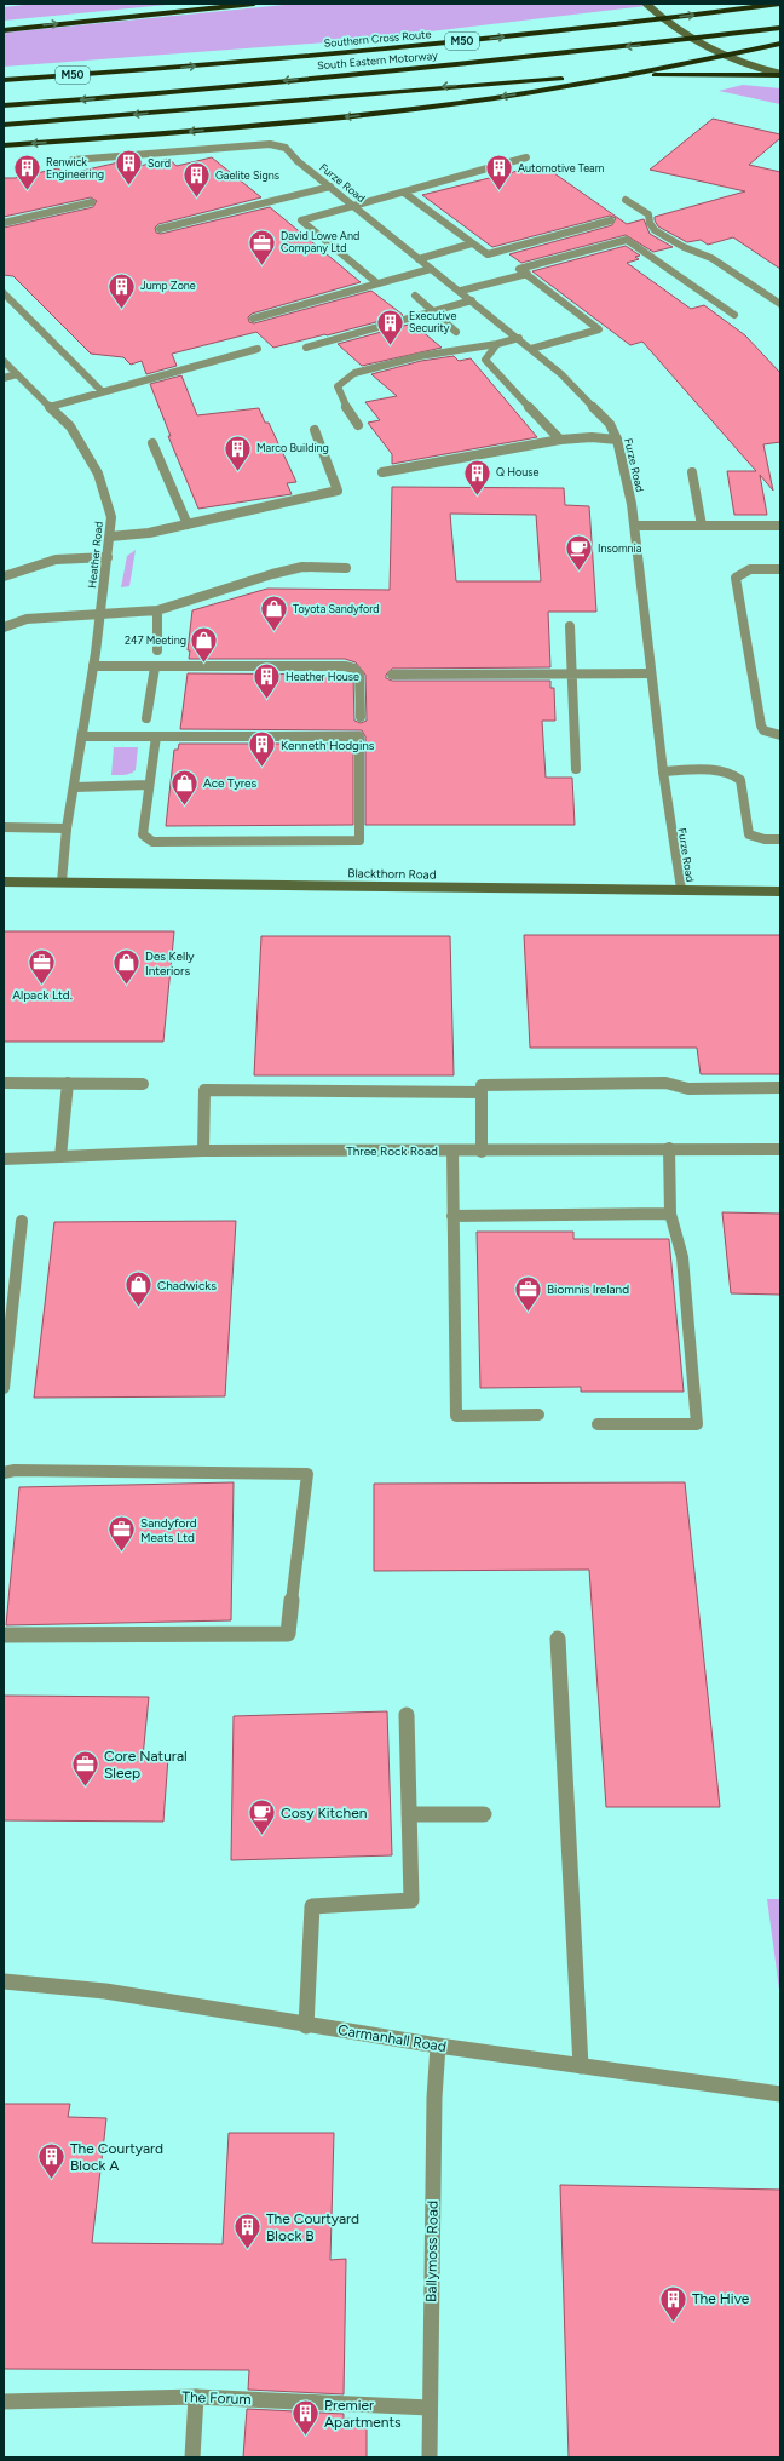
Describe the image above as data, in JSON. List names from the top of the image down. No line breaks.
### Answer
{"streets":{"highway":["Southern Cross Route","M50","South Eastern Motorway"],"street":["Furze Road","Heather Road","Blackthorn Road","Three Rock Road","Carmanhall Road","Ballymoss Road","The Forum"]},"crossings":[["Furze Road","Blackthorn Road"],["Heather Road","Blackthorn Road"],["Carmanhall Road","Ballymoss Road"],["Ballymoss Road","The Forum"]],"places":{"building":["Sord","Renwick Engineering","Automotive Team","Gaelite Signs","Jump Zone","Executive Security","Marco Building","Q House","Heather House","Kenneth Hodgins","The Courtyard Block A","The Courtyard Block B","The Hive","Premier Apartments"],"office":["David Lowe And Company Ltd","Alpack Ltd.","Biomnis Ireland","Sandyford Meats Ltd","Core Natural Sleep"],"cafe":["Insomnia","Cosy Kitchen"],"shop":["Toyota Sandyford","247 Meeting","Ace Tyres","Des Kelly Interiors","Chadwicks"]}}
